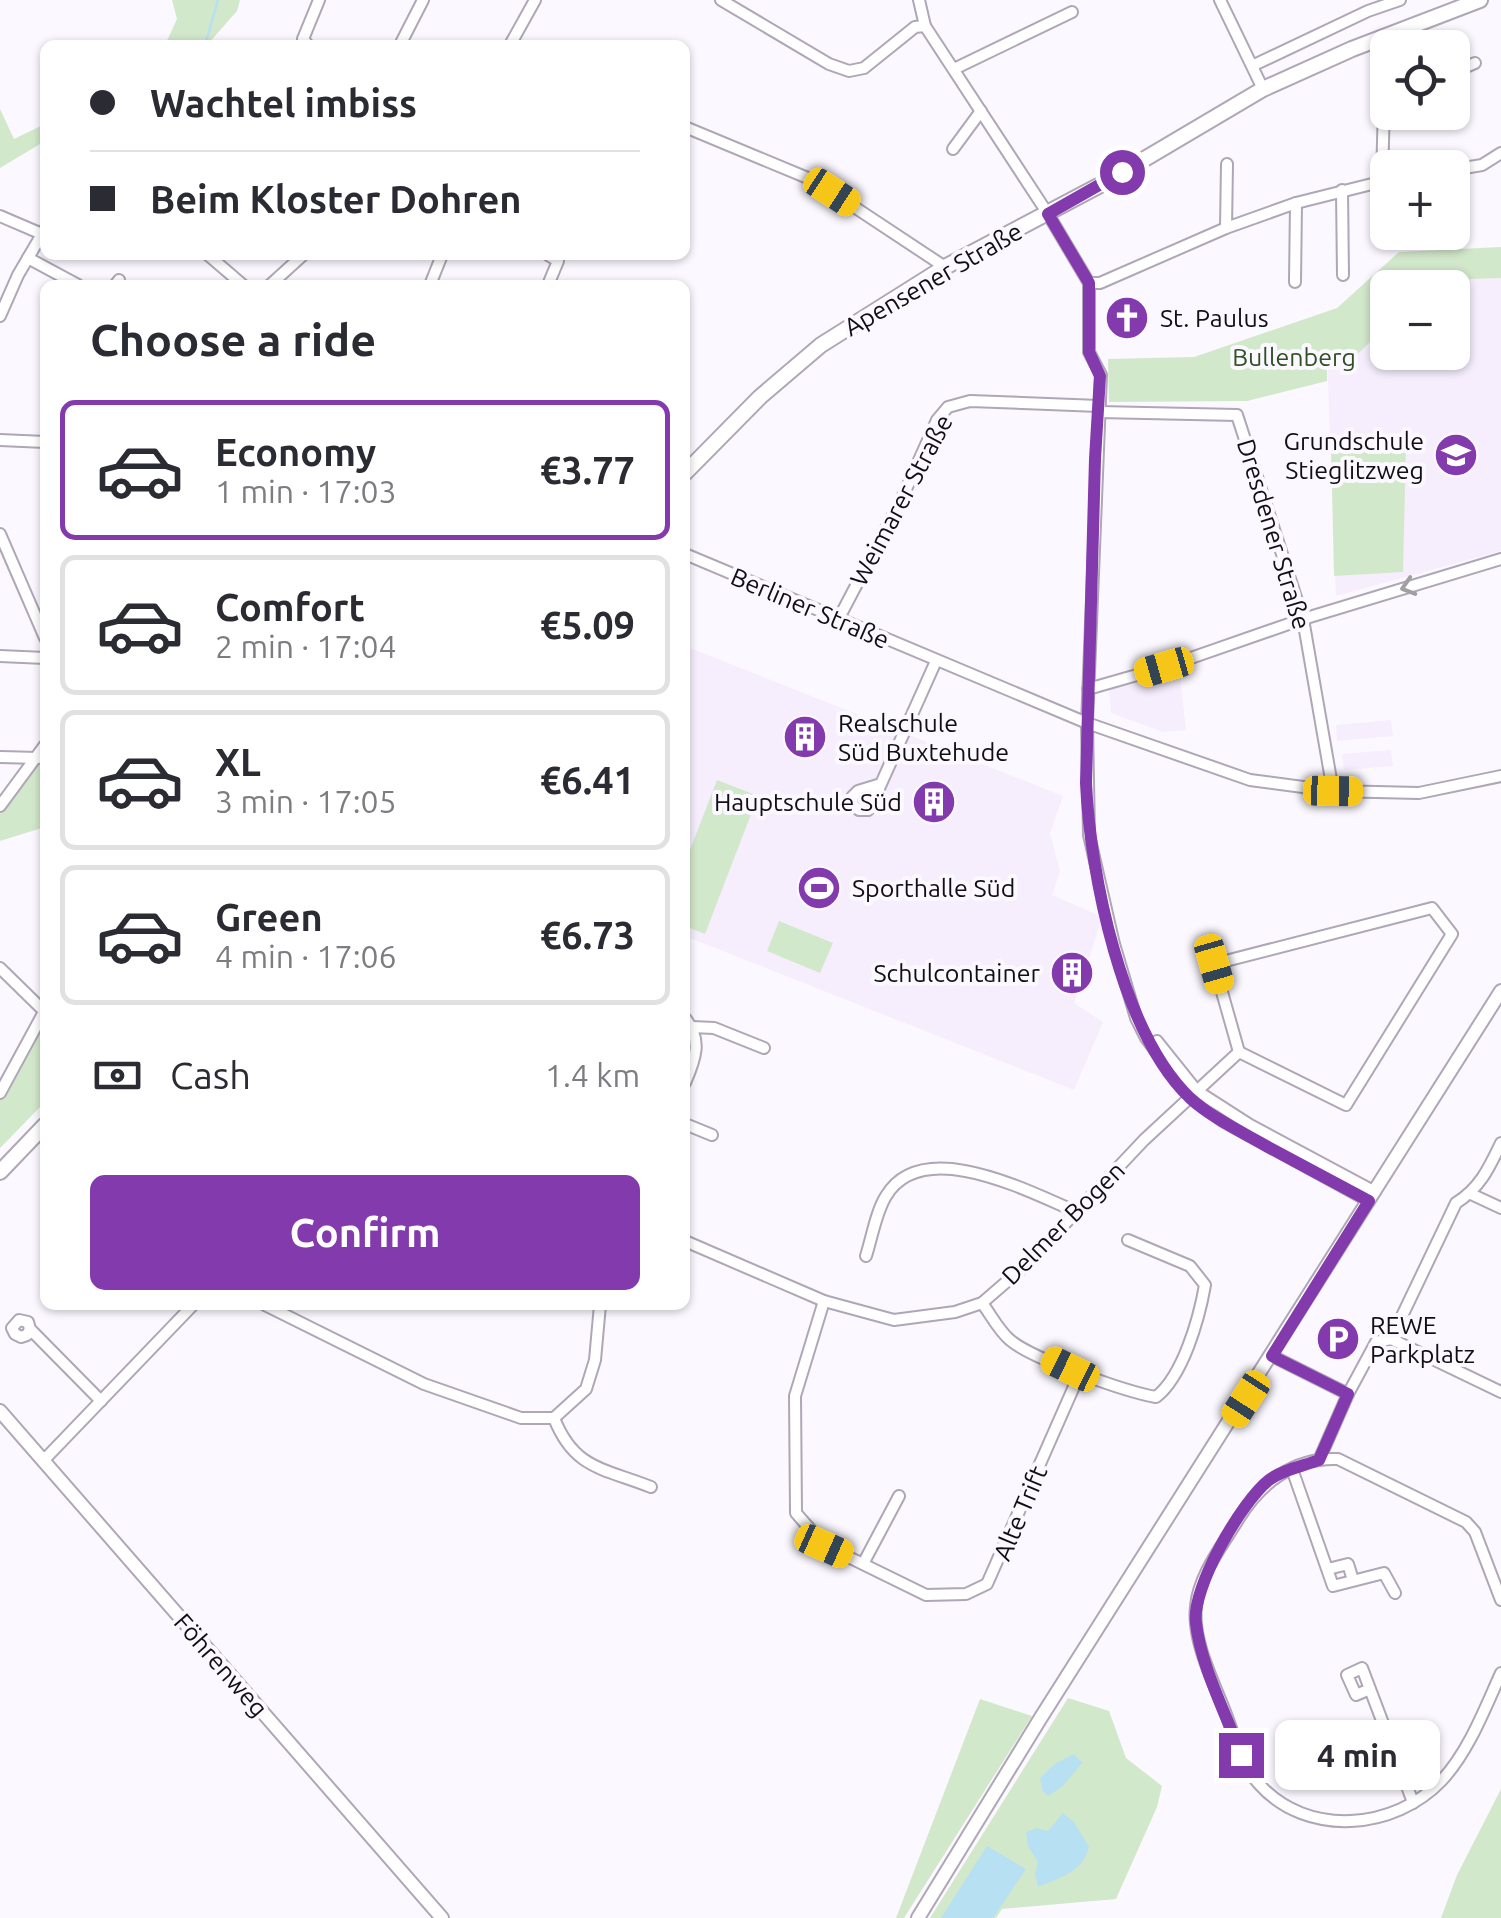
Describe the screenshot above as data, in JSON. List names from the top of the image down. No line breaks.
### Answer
{"streets":{"main road":["Apensener Straße"],"street":["Weimarer Straße","Dresdener Straße","Berliner Straße","Delmer Bogen","Alte Trift","Föhrenweg"]},"crossings":[["Weimarer Straße","Dresdener Straße"],["Weimarer Straße","Berliner Straße"],["Dresdener Straße","Berliner Straße"],["Delmer Bogen","Alte Trift"]],"parks":["Bullenberg"],"places":{"church":["St. Paulus"],"school or university":["Grundschule Stieglitzweg"],"building":["Realschule Süd Buxtehude","Hauptschule Süd","Schulcontainer"],"sports":["Sporthalle Süd"],"parking":["REWE Parkplatz"]},"page":{"map_buttons":["+","−"],"banner":["Wachtel imbiss","Beim Kloster Dohren"],"heading":"Choose a ride","list":[{"name":"Economy","note":"1 min · 17:03","value":"€3.77"},{"name":"Comfort","note":"2 min · 17:04","value":"€5.09"},{"name":"XL","note":"3 min · 17:05","value":"€6.41"},{"name":"Green","note":"4 min · 17:06","value":"€6.73"}],"pay":["Cash","1.4 km"],"buttons":"Confirm","bubble":"4 min"}}
